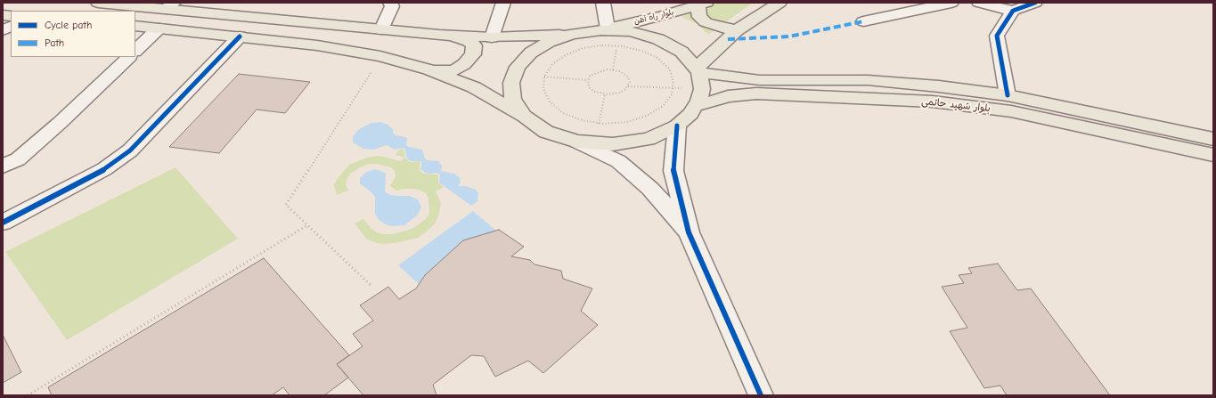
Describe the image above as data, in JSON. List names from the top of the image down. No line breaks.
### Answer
{"streets":{"main road":["بلوار راه آهن","بلوار شهید حاتمی"]},"legend":["Cycle path","Path"]}
